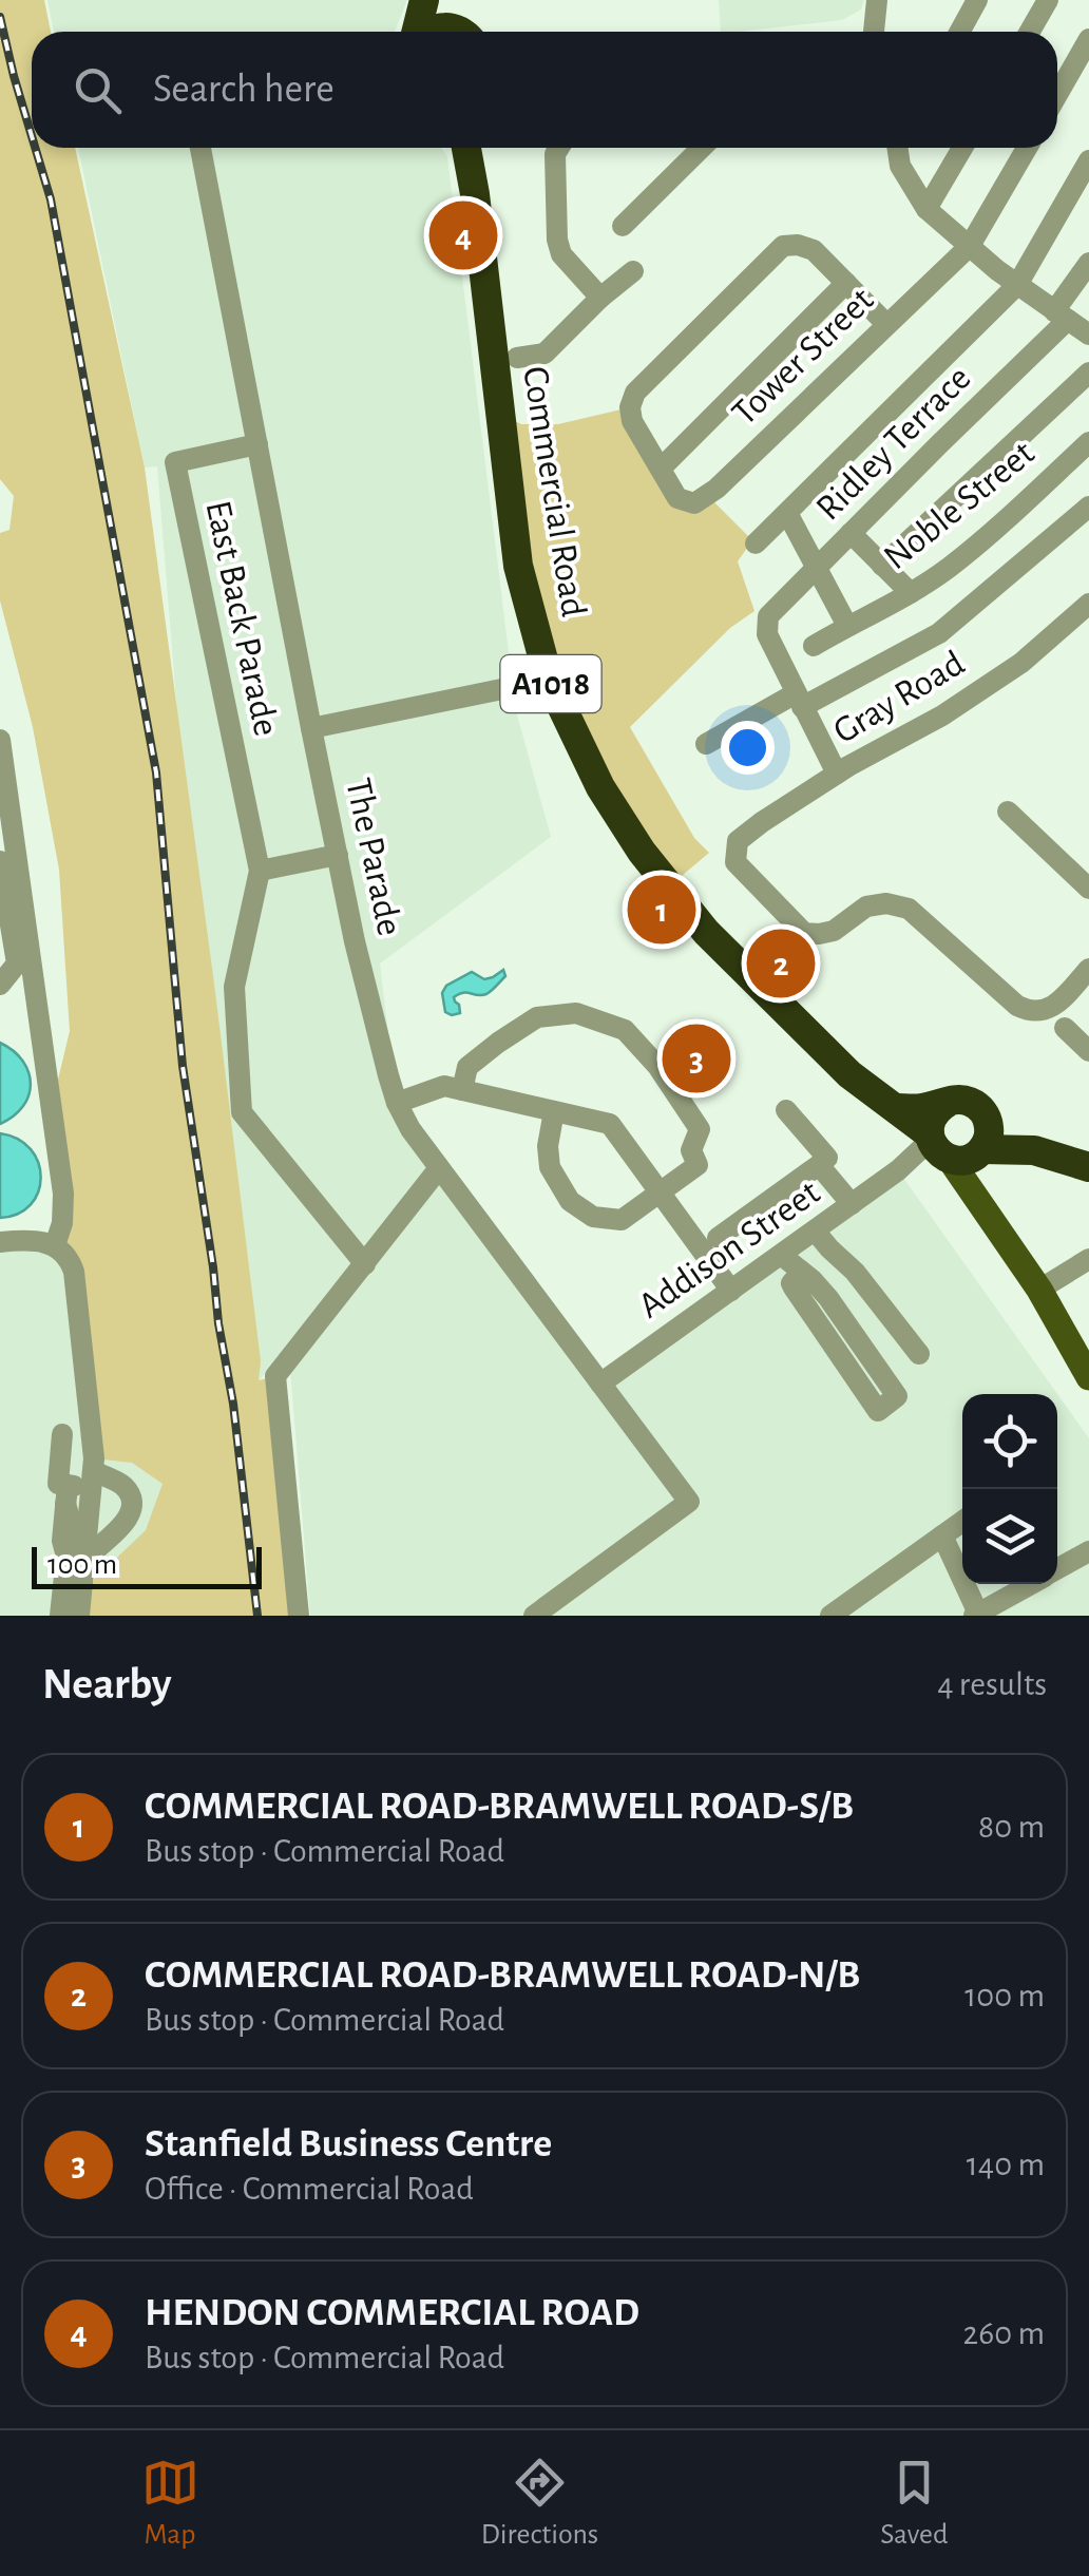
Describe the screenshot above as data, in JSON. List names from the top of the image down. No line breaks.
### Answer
{"streets":{"highway":["Commercial Road","A1018"],"street":["Tower Street","Ridley Terrace","Noble Street","East Back Parade","Gray Road","The Parade","Addison Street"]},"crossings":[["Commercial Road","A1018"],["Commercial Road","Addison Street"],["East Back Parade","The Parade"],["A1018","Addison Street"],["The Parade","Addison Street"]],"scale_bar":"100 m","page":{"search":"Search here","pins":["4","1","2","3"],"scale":"100 m","heading":["Nearby","4 results"],"list":[{"mark":"1","name":"COMMERCIAL ROAD-BRAMWELL ROAD-S/B","note":"Bus stop · Commercial Road","value":"80 m"},{"mark":"2","name":"COMMERCIAL ROAD-BRAMWELL ROAD-N/B","note":"Bus stop · Commercial Road","value":"100 m"},{"mark":"3","name":"Stanfield Business Centre","note":"Office · Commercial Road","value":"140 m"},{"mark":"4","name":"HENDON COMMERCIAL ROAD","note":"Bus stop · Commercial Road","value":"260 m"}],"nav":["Map","Directions","Saved"]}}
